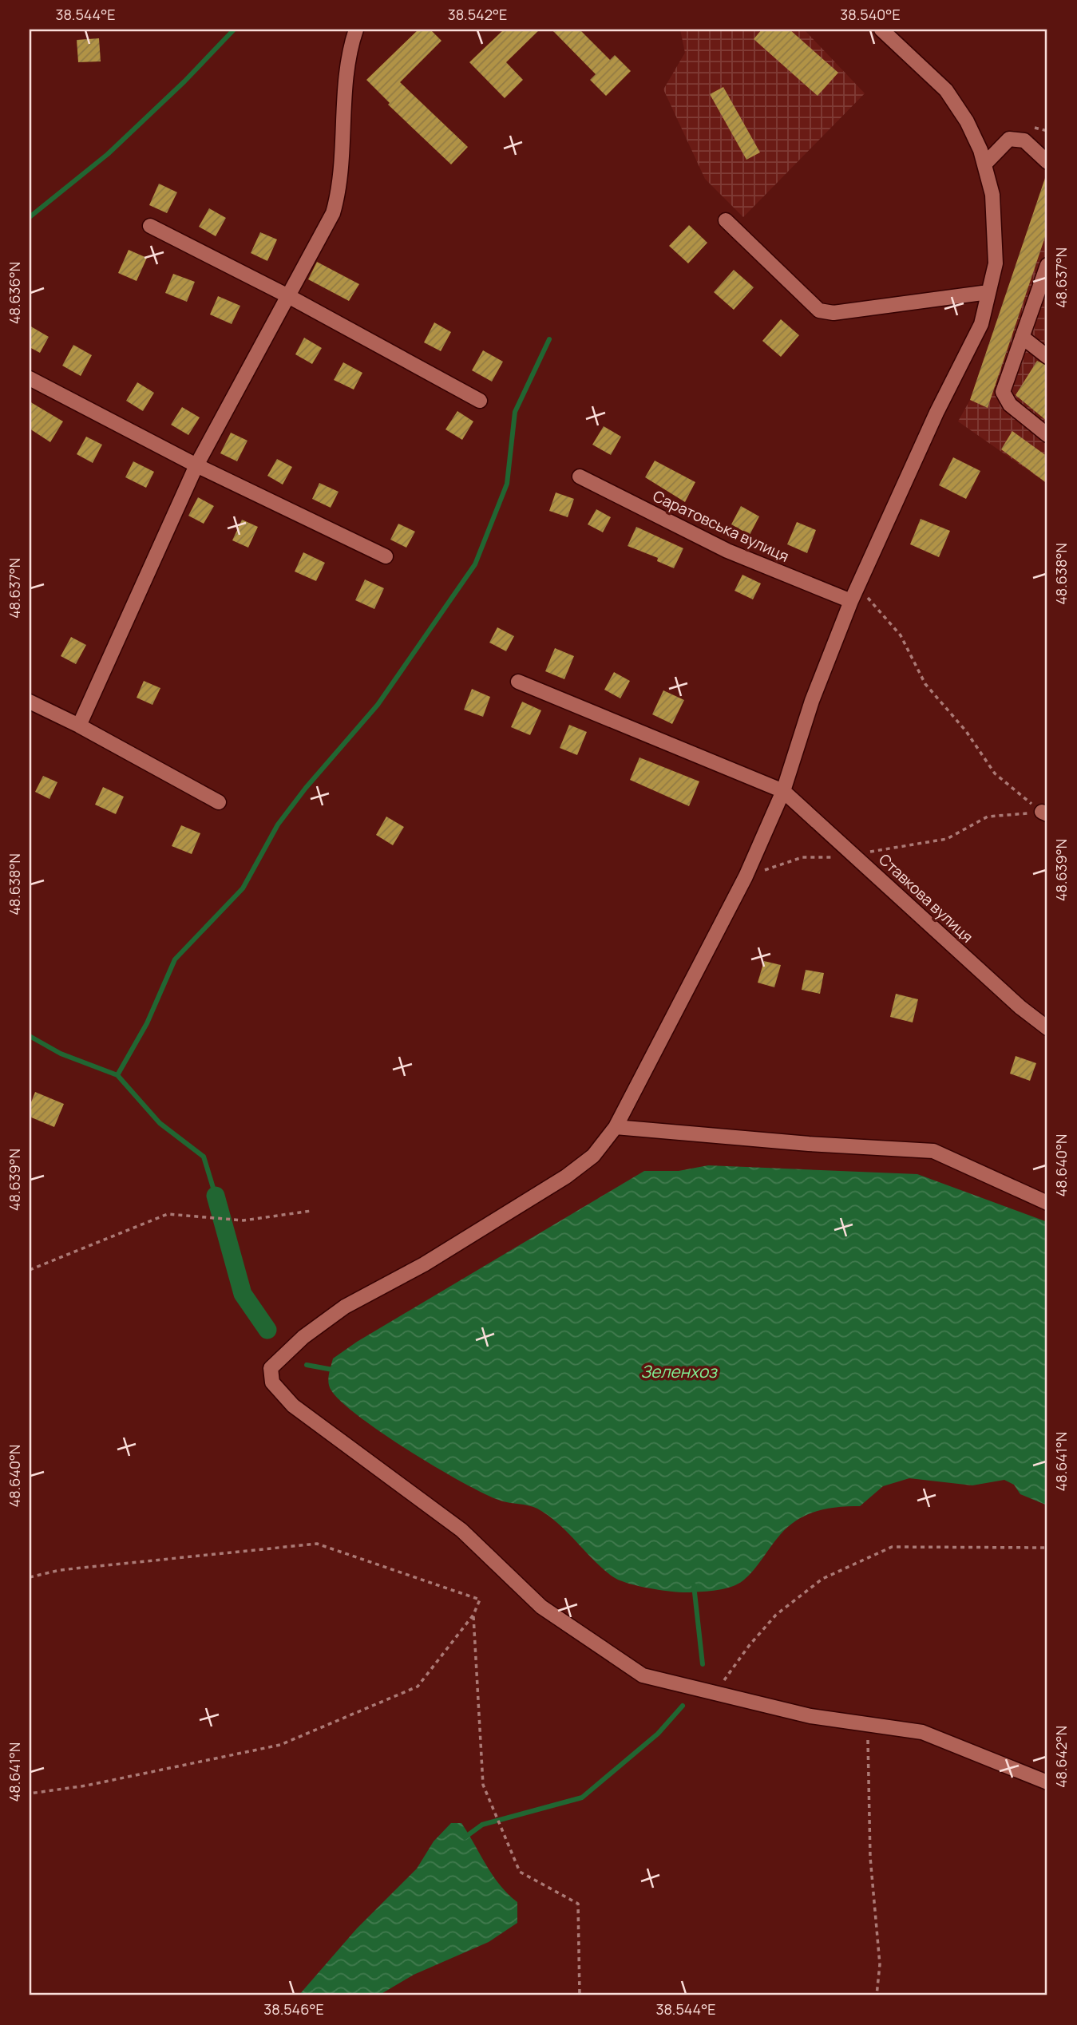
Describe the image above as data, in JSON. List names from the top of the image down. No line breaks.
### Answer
{"streets":{"street":["Саратовська вулиця","Ставкова вулиця"]},"water":["Зеленхоз"],"coordinates":["38.544°E","38.542°E","38.540°E","48.637°N","48.636°N","48.638°N","48.639°N","48.640°N","48.641°N","48.642°N","38.546°E"]}
